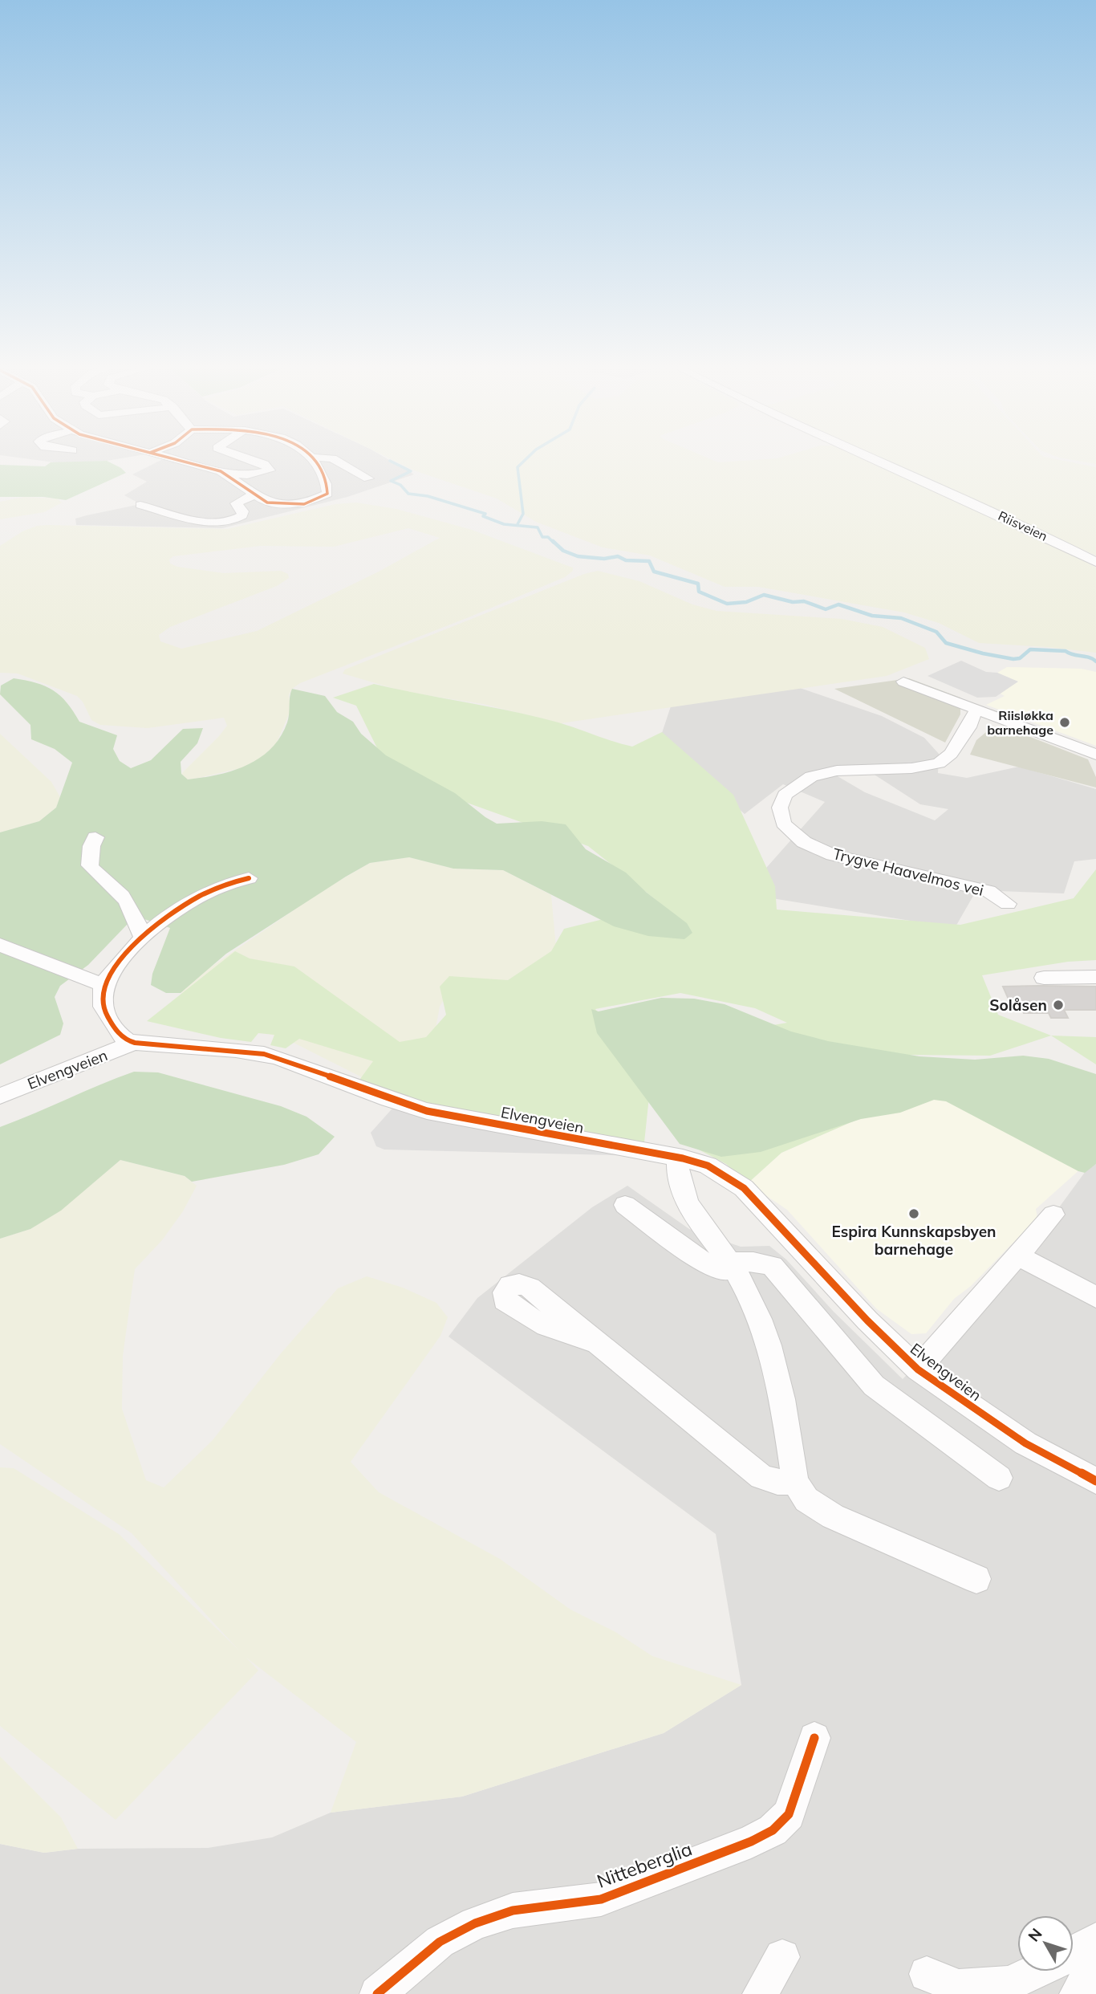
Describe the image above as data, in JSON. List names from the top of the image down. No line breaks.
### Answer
{"streets":{"street":["Riisveien","Trygve Haavelmos vei","Elvengveien","Nitteberglia"]},"places":["Riisløkka barnehage","Solåsen","Espira Kunnskapsbyen barnehage"],"north":"top left"}
